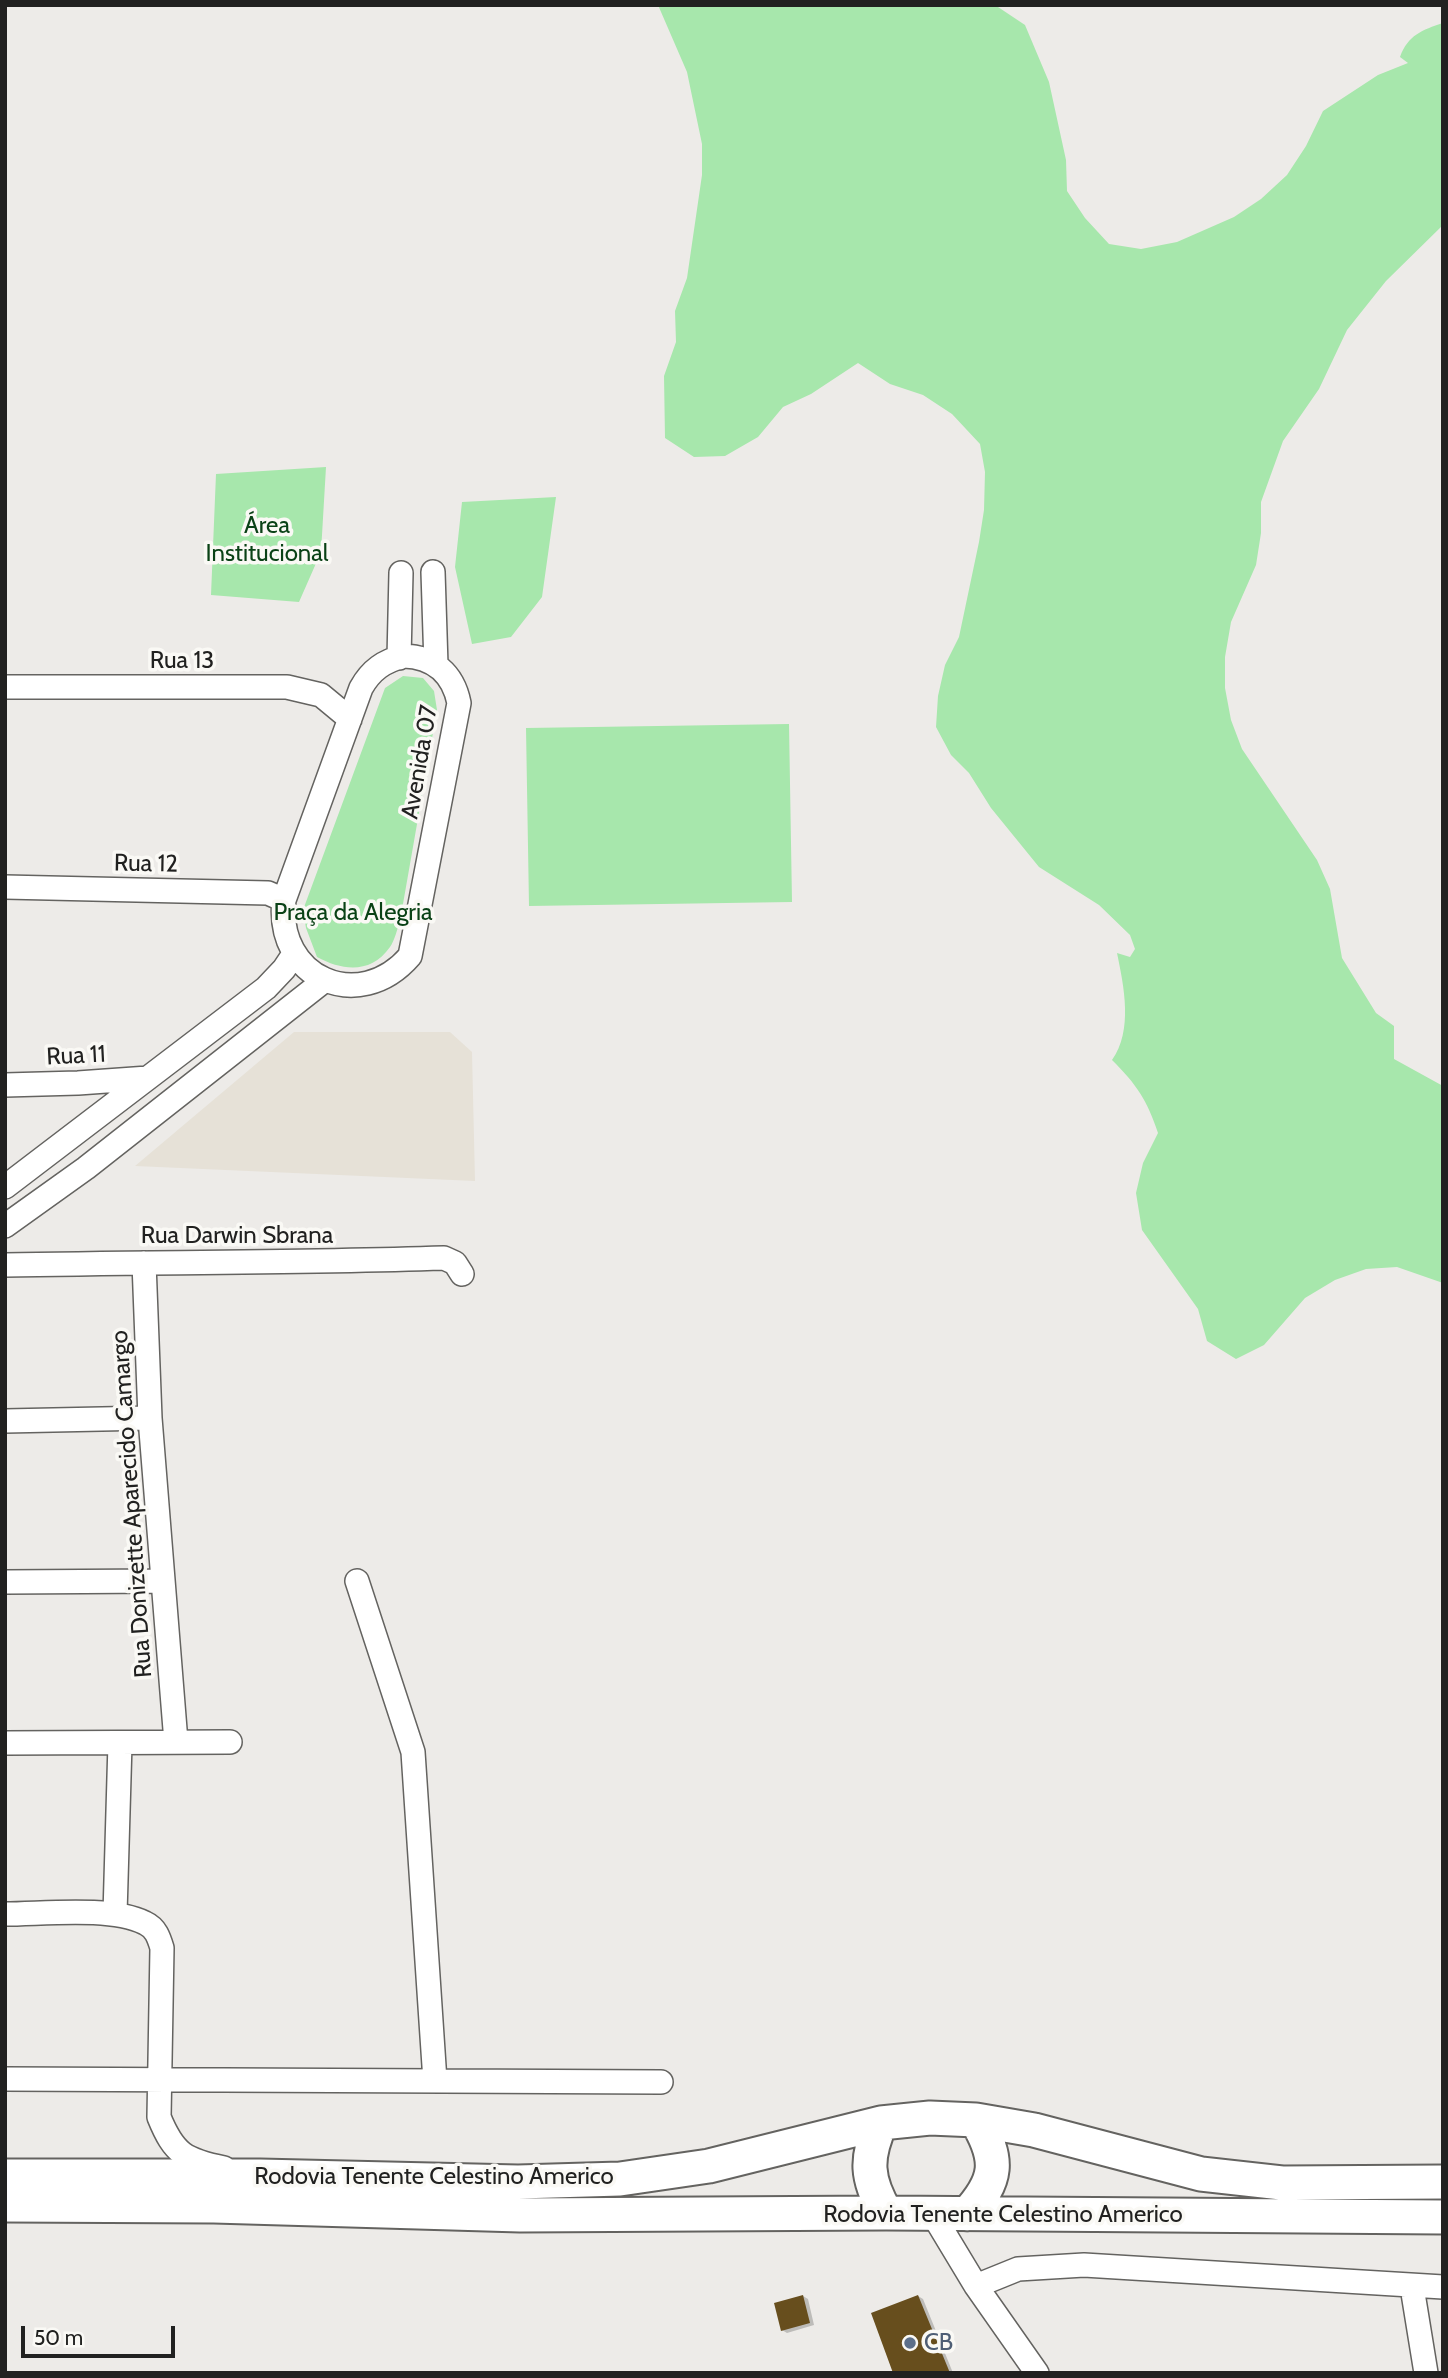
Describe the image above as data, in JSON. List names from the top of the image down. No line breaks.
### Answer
{"streets":{"highway":["Rodovia Tenente Celestino Americo"],"street":["Rua 13","Avenida 07","Rua 12","Rua 11","Rua Darwin Sbrana","Rua Donizette Aparecido Camargo"]},"crossings":[["Rua Darwin Sbrana","Rua Donizette Aparecido Camargo"]],"parks":["Área Institucional","Praça da Alegria"],"places":["CB"],"scale_bar":"50 m"}
